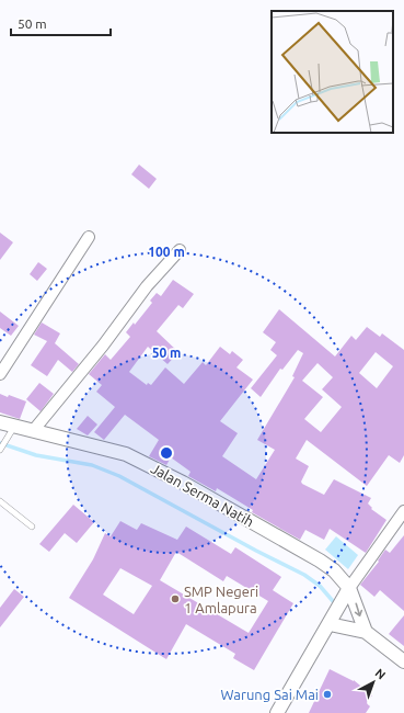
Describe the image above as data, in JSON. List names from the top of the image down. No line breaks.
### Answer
{"streets":{"street":["Jalan Serma Natih"]},"places":["SMP Negeri 1 Amlapura","Warung Sai Mai"],"scale_bar":"50 m","north":"top right","rings":["100 m","50 m"]}
